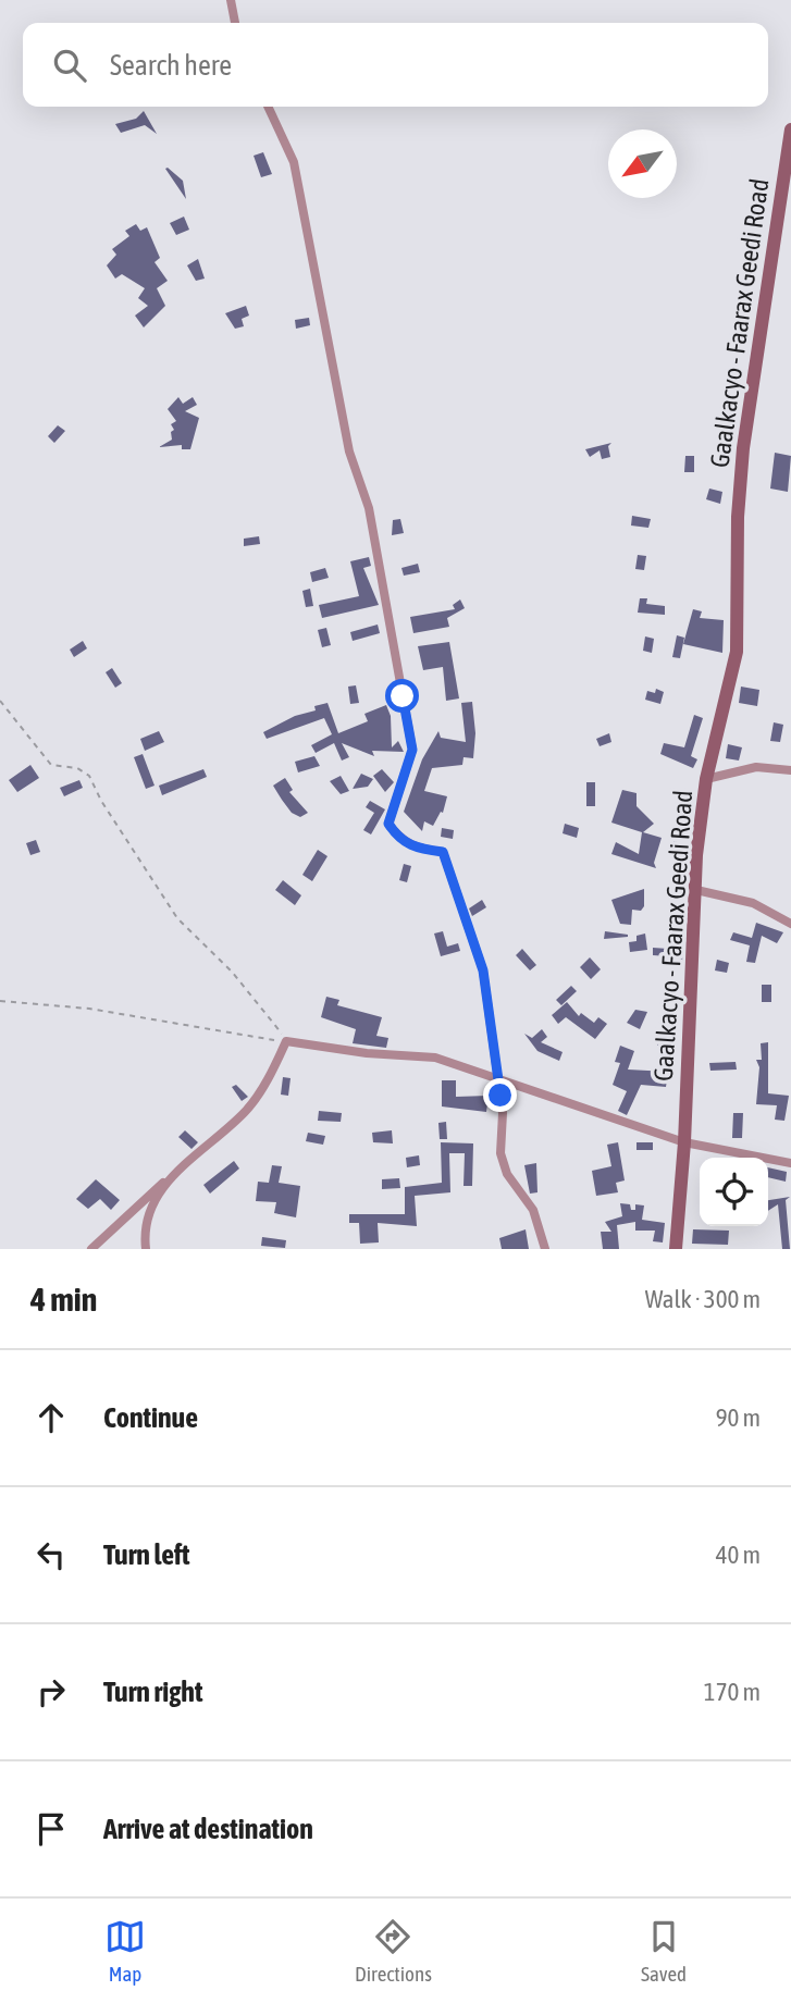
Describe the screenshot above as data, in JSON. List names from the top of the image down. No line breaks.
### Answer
{"streets":{"main road":["Gaalkacyo - Faarax Geedi Road"]},"north":"bottom left","page":{"search":"Search here","heading":["4 min","Walk · 300 m"],"list":[["Continue","90 m"],["Turn left","40 m"],["Turn right","170 m"],"Arrive at destination"],"nav":["Map","Directions","Saved"]}}
